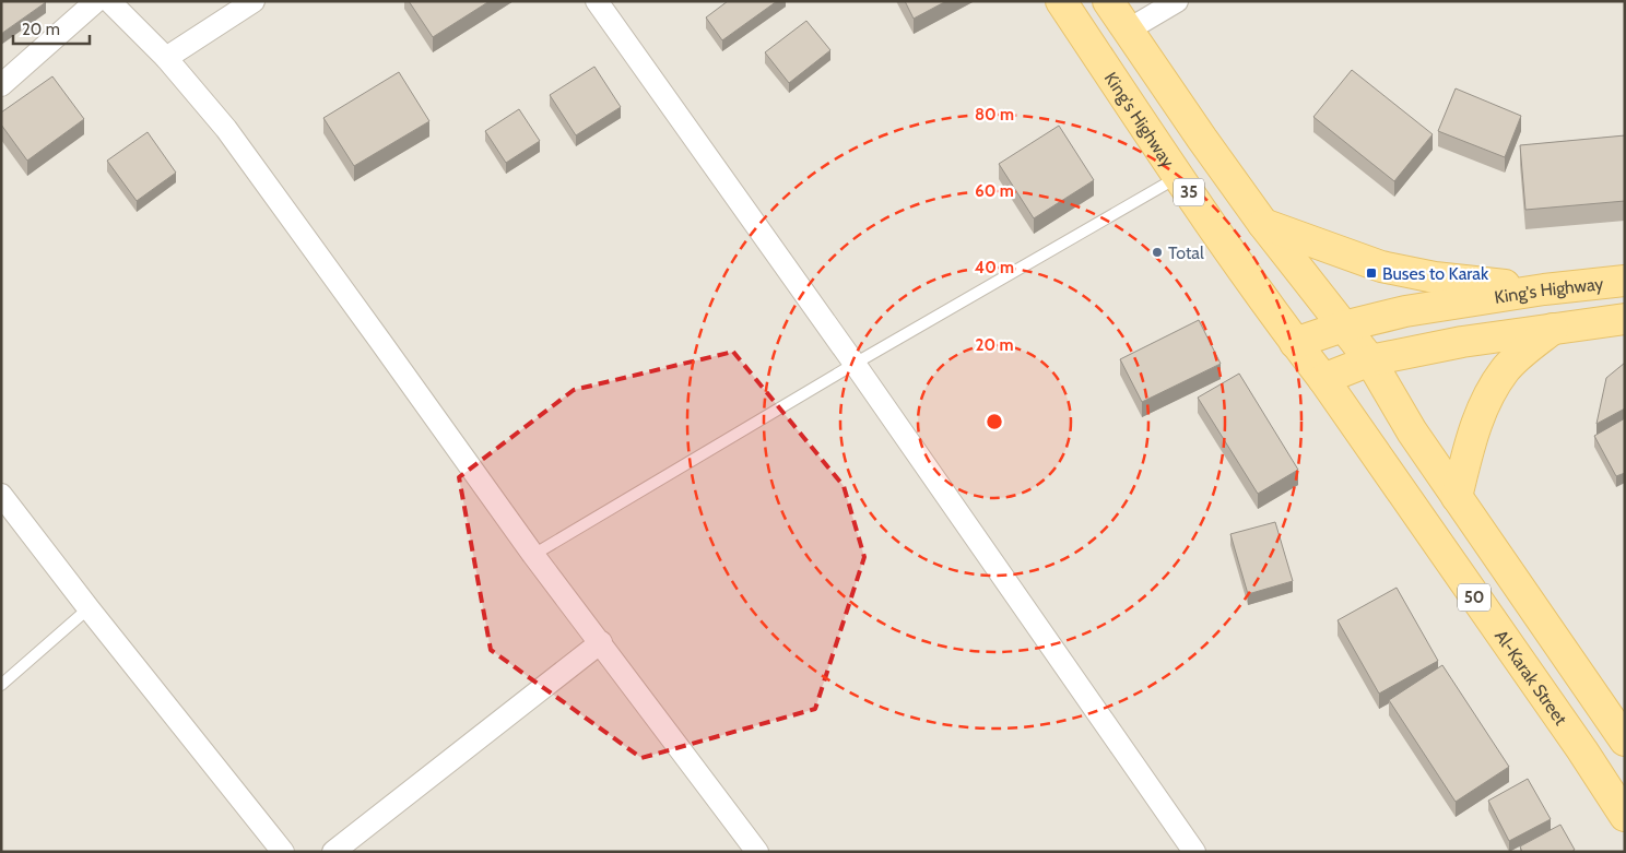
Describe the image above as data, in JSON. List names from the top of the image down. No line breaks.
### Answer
{"streets":{"main road":["King's Highway","35","50","Al-Karak Street"]},"crossings":[["King's Highway","35"],["King's Highway","Al-Karak Street"],["35","50"]],"places":{"other":["Total"],"transit":["Buses to Karak"]},"scale_bar":"20 m","rings":["80 m","60 m","40 m","20 m"]}
